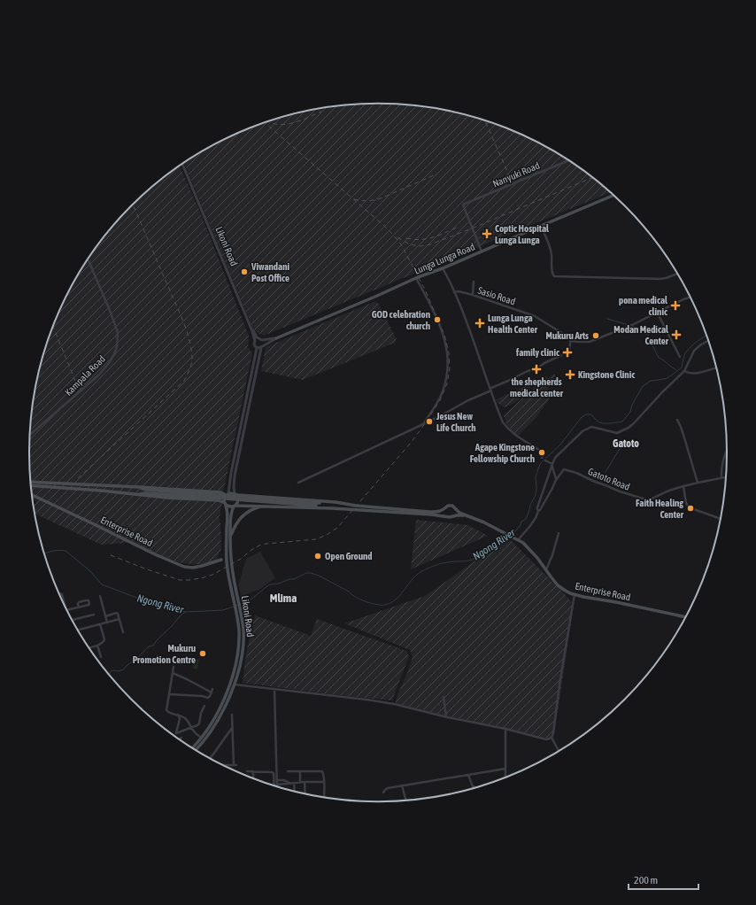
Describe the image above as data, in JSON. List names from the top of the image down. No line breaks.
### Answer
{"streets":{"main road":["Likoni Road","Lunga Lunga Road","Enterprise Road"],"street":["Nanyuki Road","Sasio Road","Kampala Road","Gatoto Road"]},"crossings":[["Nanyuki Road","Lunga Lunga Road"],["Likoni Road","Lunga Lunga Road"],["Gatoto Road","Enterprise Road"]],"districts":["Gatoto","Mlima"],"water":["Ngong River"],"places":{"health":["Coptic Hospital Lunga Lunga","pona medical clinic","Lunga Lunga Health Center","Modan Medical Center","family clinic","the shepherds medical center","Kingstone Clinic"],"other":["Viwandani Post Office","GOD celebration church","Mukuru Arts","Jesus New Life Church","Agape Kingstone Fellowship Church","Faith Healing Center","Open Ground","Mukuru Promotion Centre"]},"scale_bar":"200 m"}
